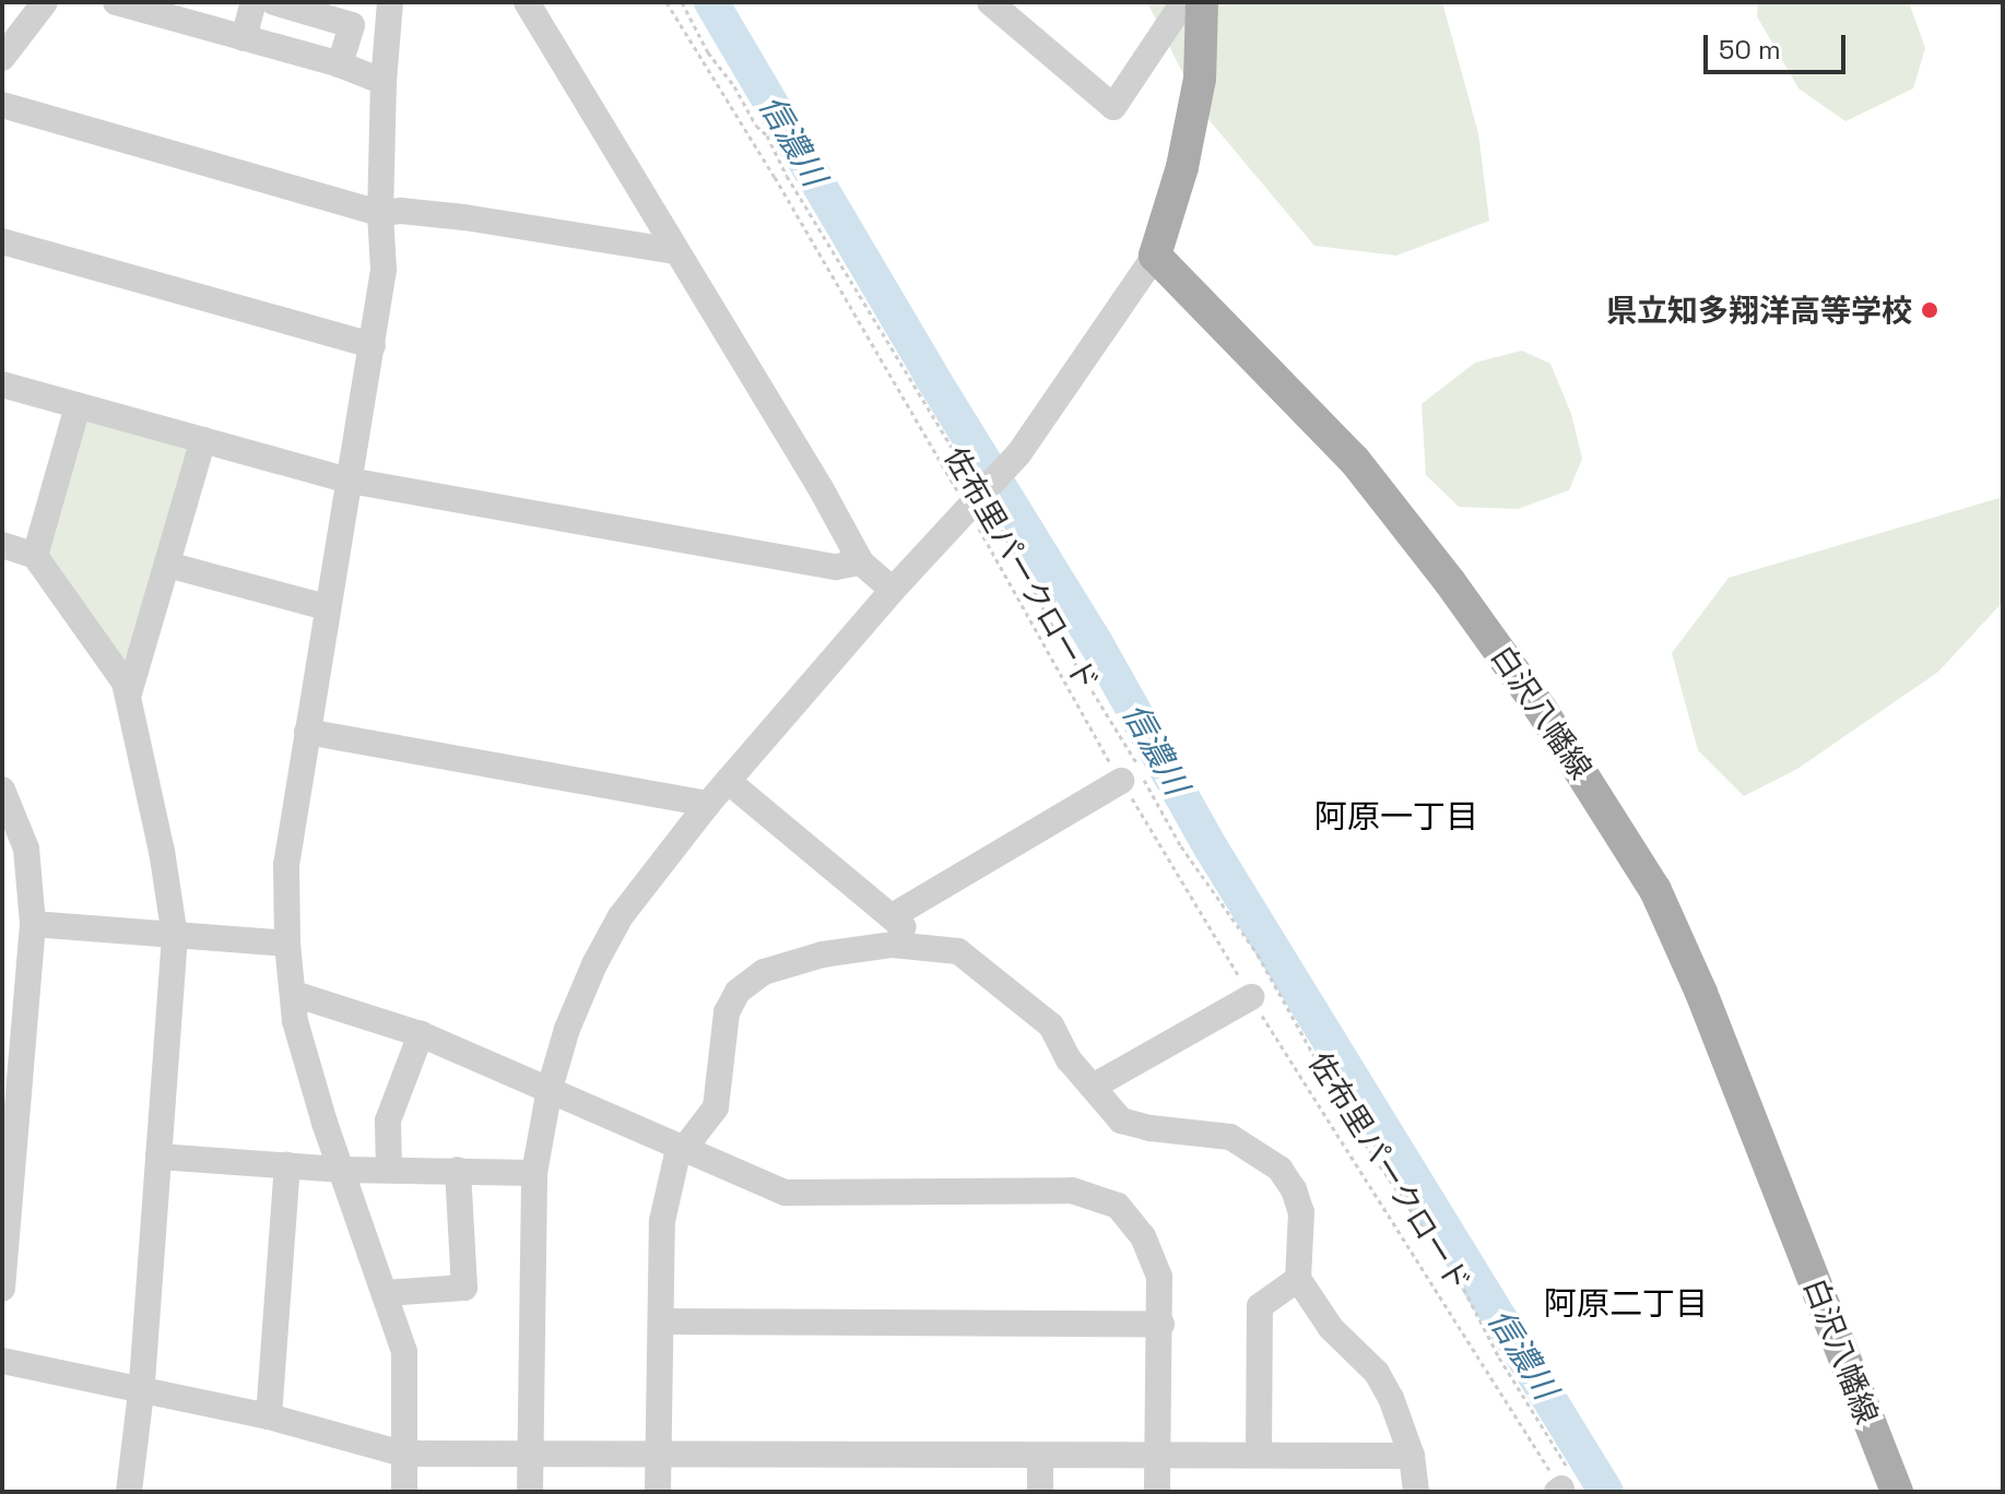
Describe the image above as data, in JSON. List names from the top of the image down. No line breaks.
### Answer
{"streets":{"main road":["白沢八幡線"],"path":["佐布里パークロード"]},"districts":["阿原一丁目","阿原二丁目"],"water":["信濃川"],"places":["県立知多翔洋高等学校"],"scale_bar":"50 m"}
